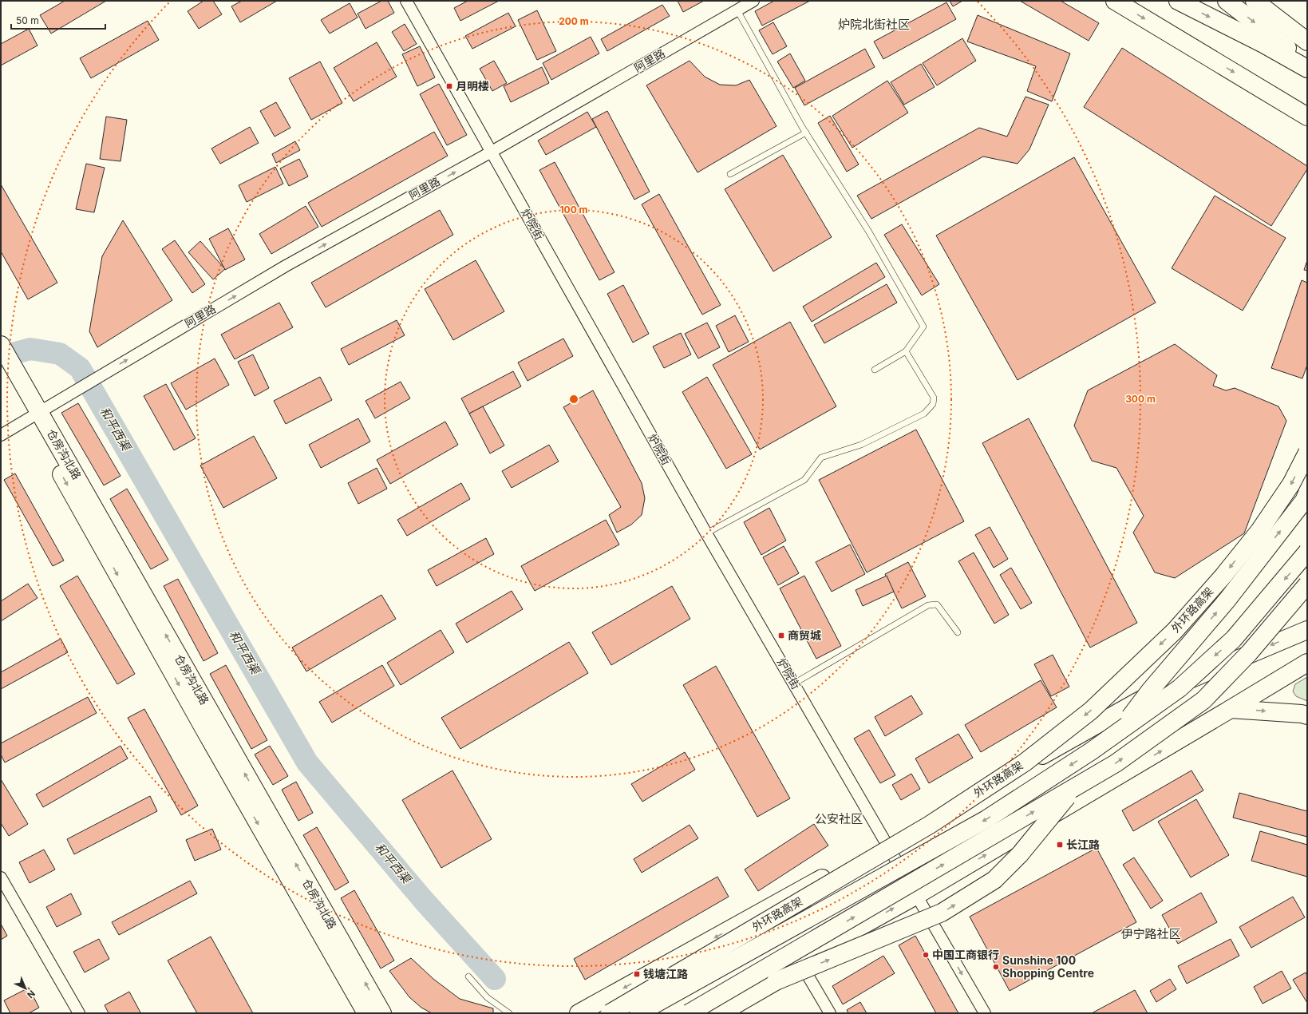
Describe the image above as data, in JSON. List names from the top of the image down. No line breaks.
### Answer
{"streets":{"main road":["仓房沟北路","外环路高架"],"street":["阿里路","炉院街"]},"crossings":[["阿里路","炉院街"],["阿里路","仓房沟北路"]],"one_way":["阿里路"],"districts":["炉院北街社区","公安社区","伊宁路社区"],"water":["和平西渠"],"places":{"transit":["月明楼","商贸城","长江路","钱塘江路"],"other":["中国工商银行","Sunshine 100 Shopping Centre"]},"scale_bar":"50 m","north":"bottom right","rings":["200 m","100 m","300 m"]}
